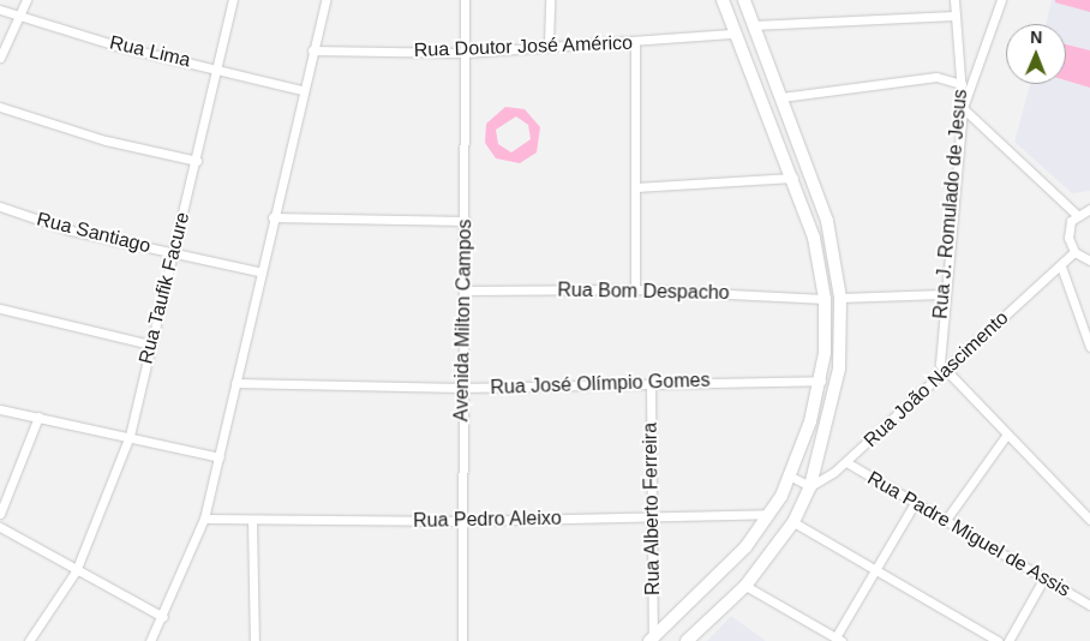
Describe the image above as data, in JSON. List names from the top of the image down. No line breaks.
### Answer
{"streets":{"street":["Rua Doutor José Américo","Rua Lima","Rua J. Romulado de Jesus","Rua Santiago","Rua Taufik Facure","Rua Bom Despacho","Avenida Milton Campos","Rua João Nascimento","Rua José Olímpio Gomes","Rua Alberto Ferreira","Rua Pedro Aleixo","Rua Padre Miguel de Assis"]},"crossings":[["Rua Doutor José Américo","Avenida Milton Campos"],["Rua Lima","Rua Taufik Facure"],["Rua J. Romulado de Jesus","Rua João Nascimento"],["Rua Santiago","Rua Taufik Facure"],["Rua Bom Despacho","Avenida Milton Campos"],["Avenida Milton Campos","Rua José Olímpio Gomes"],["Avenida Milton Campos","Rua Pedro Aleixo"],["Rua João Nascimento","Rua Padre Miguel de Assis"],["Rua José Olímpio Gomes","Rua Alberto Ferreira"],["Rua Alberto Ferreira","Rua Pedro Aleixo"]],"north":"top"}
